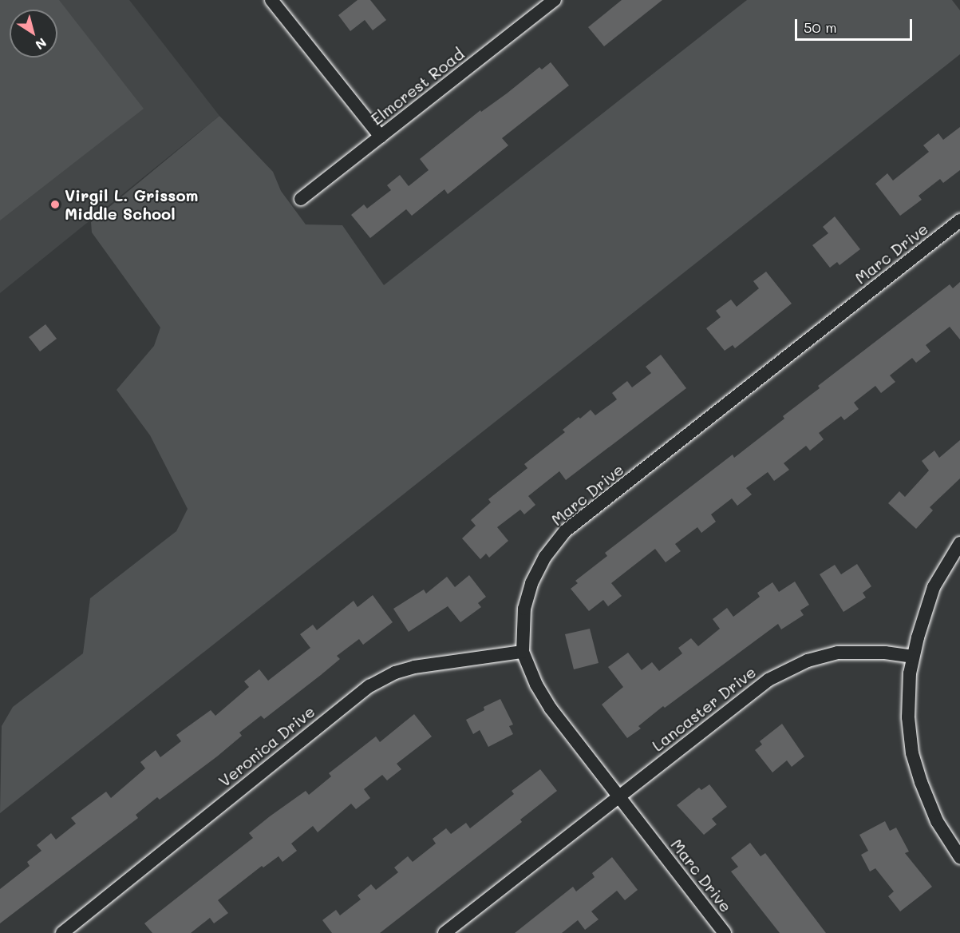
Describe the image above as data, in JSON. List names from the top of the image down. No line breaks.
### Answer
{"streets":{"street":["Elmcrest Road","Marc Drive","Lancaster Drive","Veronica Drive"]},"crossings":[["Marc Drive","Lancaster Drive"],["Marc Drive","Veronica Drive"]],"places":["Virgil L. Grissom Middle School"],"scale_bar":"50 m","north":"bottom right"}
